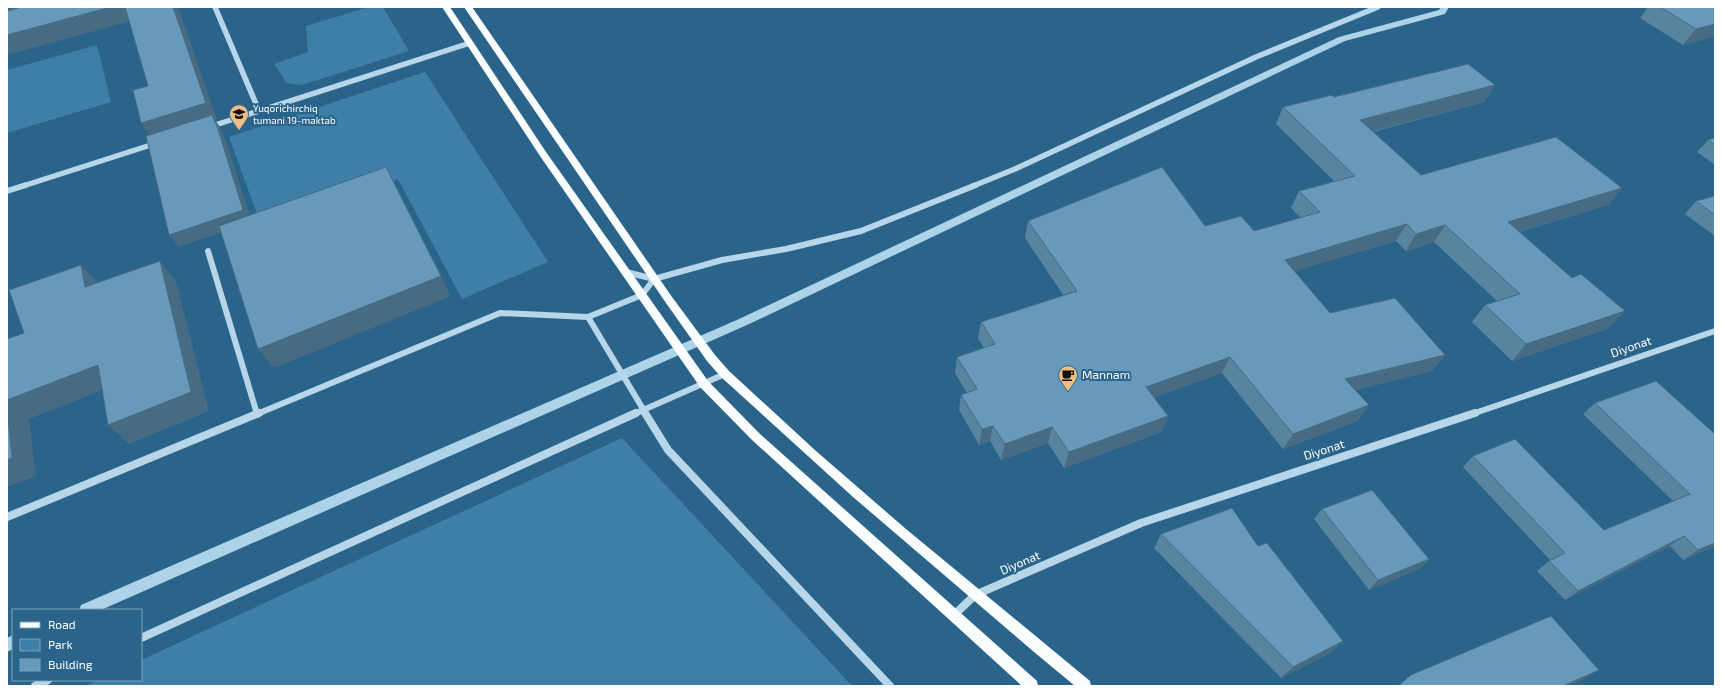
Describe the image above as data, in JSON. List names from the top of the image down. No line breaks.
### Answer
{"streets":{"street":["Diyonat"]},"places":{"school or university":["Yuqorichirchiq tumani 19-maktab"],"cafe":["Mannam"]},"legend":["Road","Park","Building"]}
